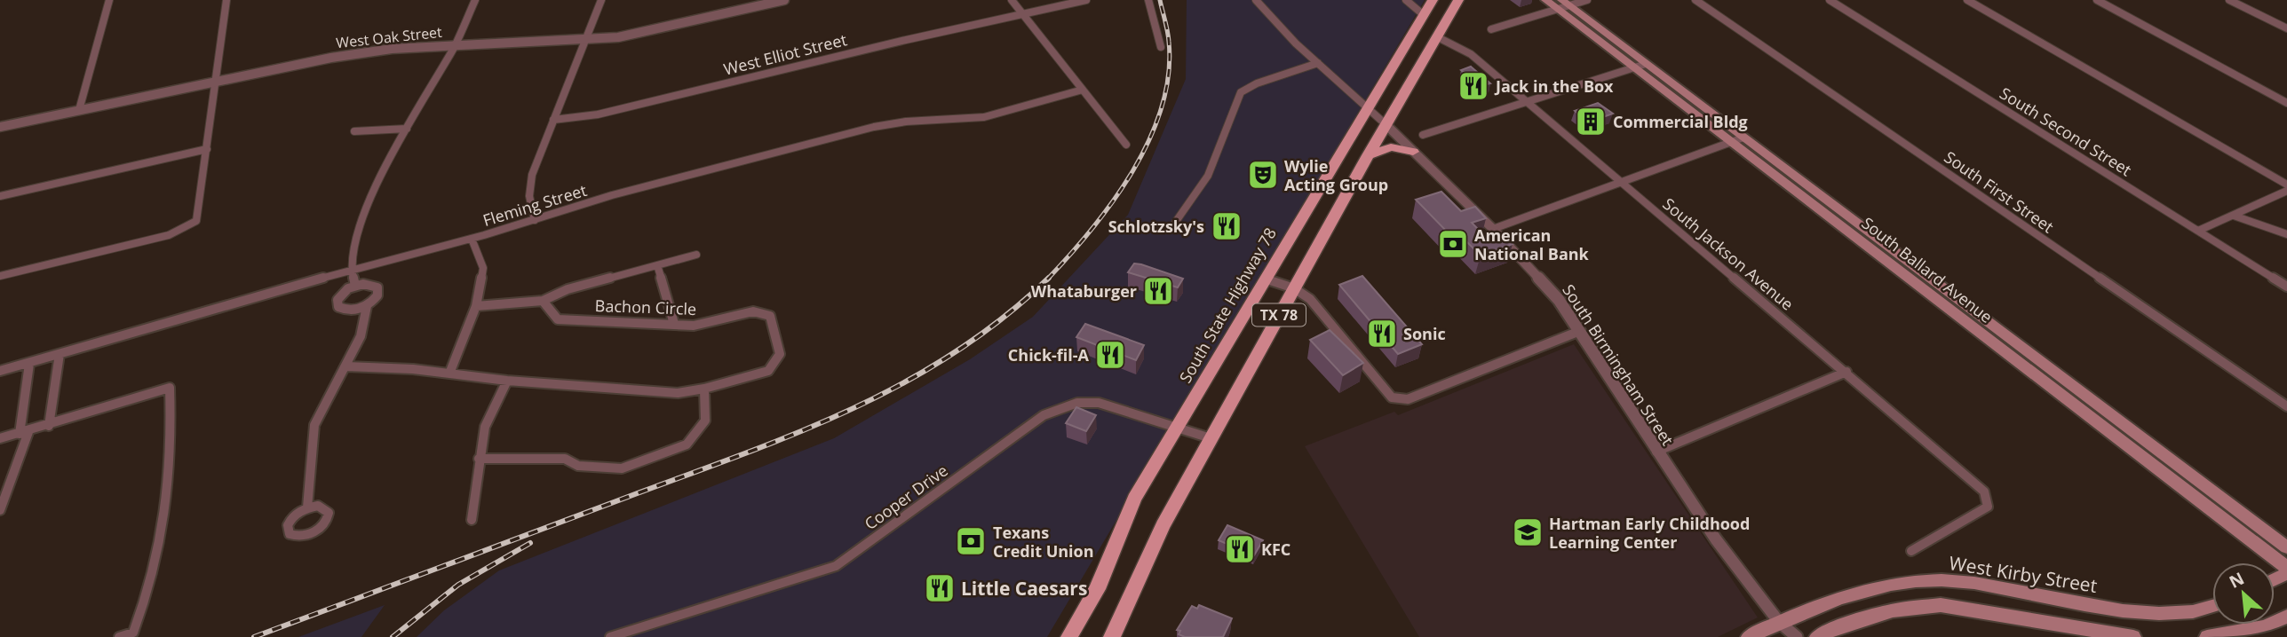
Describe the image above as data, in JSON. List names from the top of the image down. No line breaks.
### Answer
{"streets":{"main road":["South Ballard Avenue","South State Highway 78","TX 78","West Kirby Street"],"street":["West Oak Street","West Elliot Street","South Second Street","South First Street","Fleming Street","South Jackson Avenue","Bachon Circle","South Birmingham Street","Cooper Drive"]},"crossings":[["South Jackson Avenue","TX 78"],["South Jackson Avenue","West Kirby Street"],["South State Highway 78","South Birmingham Street"],["South State Highway 78","Cooper Drive"],["TX 78","South Birmingham Street"],["TX 78","Cooper Drive"],["South Birmingham Street","West Kirby Street"]],"places":{"restaurant":["Jack in the Box","Schlotzsky's","Whataburger","Sonic","Chick-fil-A","KFC","Little Caesars"],"building":["Commercial Bldg"],"theatre":["Wylie Acting Group"],"bank":["American National Bank","Texans Credit Union"],"school or university":["Hartman Early Childhood Learning Center"]},"north":"top left"}
